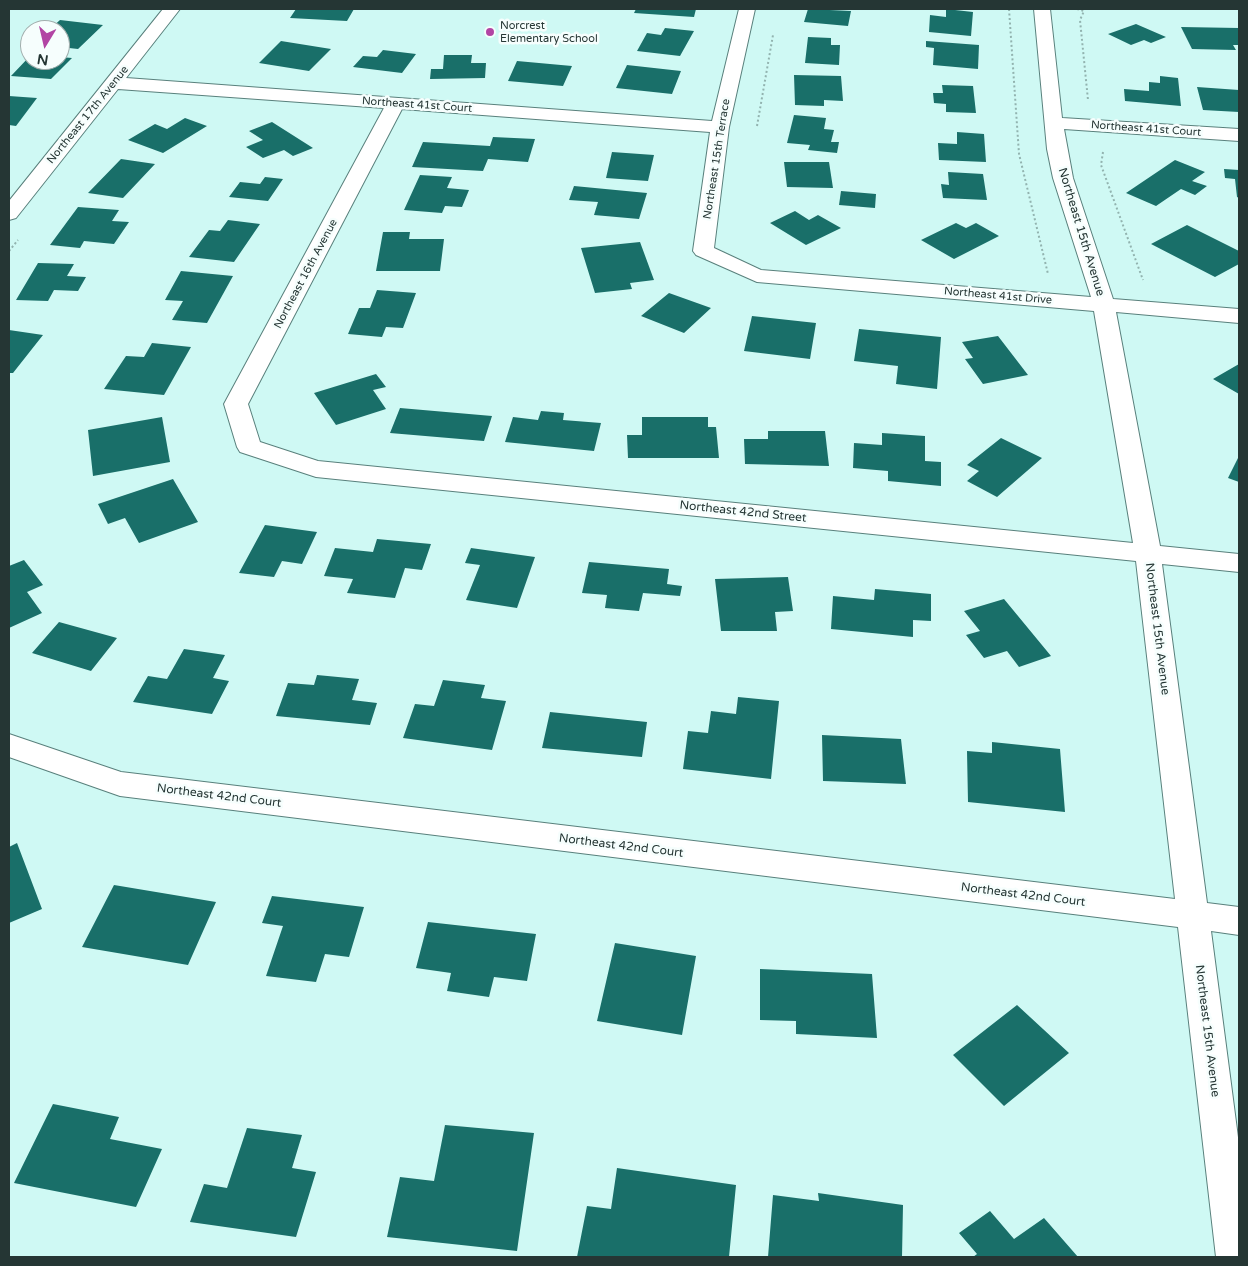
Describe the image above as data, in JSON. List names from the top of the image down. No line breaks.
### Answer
{"streets":{"street":["Northeast 41st Court","Northeast 17th Avenue","Northeast 15th Terrace","Northeast 15th Avenue","Northeast 16th Avenue","Northeast 41st Drive","Northeast 42nd Street","Northeast 42nd Court"]},"crossings":[["Northeast 41st Court","Northeast 17th Avenue"],["Northeast 41st Court","Northeast 15th Terrace"],["Northeast 41st Court","Northeast 15th Avenue"],["Northeast 41st Court","Northeast 16th Avenue"],["Northeast 15th Terrace","Northeast 41st Drive"],["Northeast 15th Avenue","Northeast 41st Drive"],["Northeast 15th Avenue","Northeast 42nd Street"],["Northeast 15th Avenue","Northeast 42nd Court"],["Northeast 16th Avenue","Northeast 42nd Street"]],"places":["Norcrest Elementary School"],"north":"bottom"}
